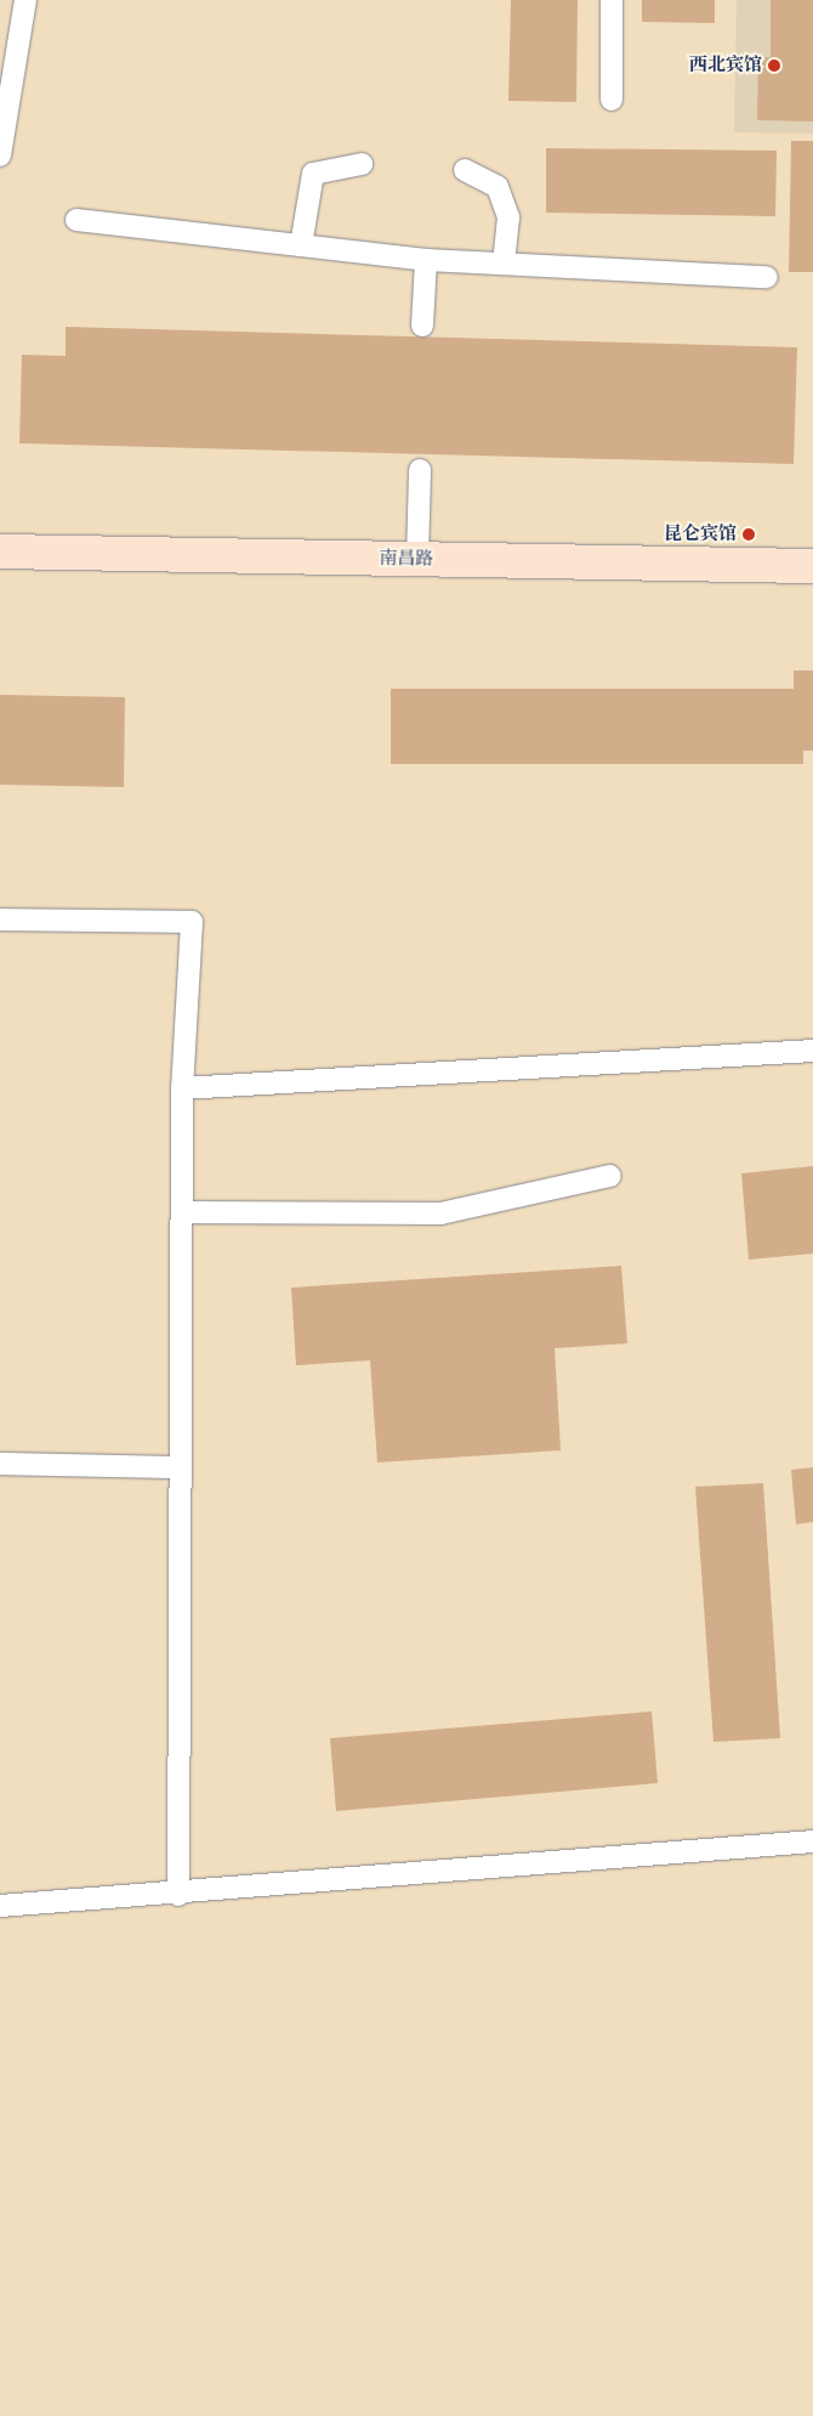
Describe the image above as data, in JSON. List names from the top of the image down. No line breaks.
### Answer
{"streets":{"main road":["南昌路"]},"places":["西北宾馆","昆仑宾馆"]}
